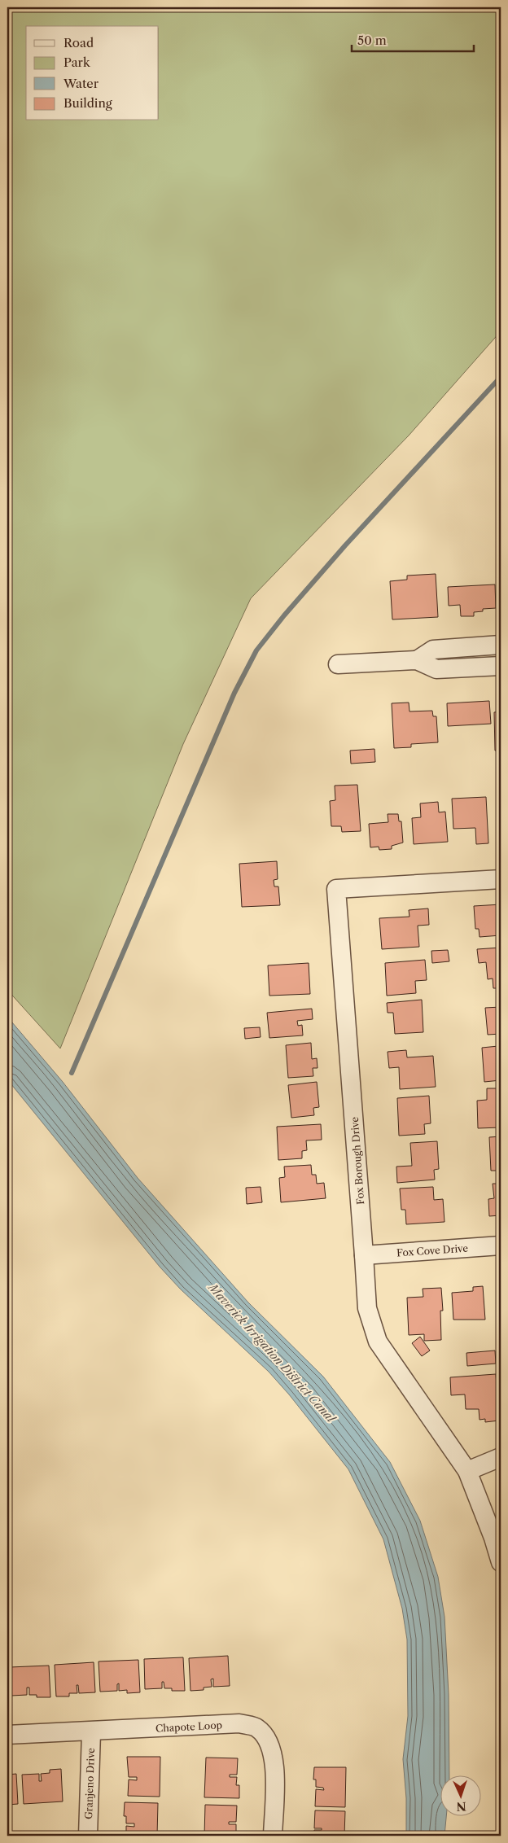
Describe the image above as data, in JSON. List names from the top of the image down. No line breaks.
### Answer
{"streets":{"street":["Fox Borough Drive","Fox Cove Drive","Chapote Loop","Granjeno Drive"]},"crossings":[["Fox Borough Drive","Fox Cove Drive"],["Chapote Loop","Granjeno Drive"]],"water":["Maverick Irrigation District Canal"],"legend":["Road","Park","Water","Building"],"scale_bar":"50 m","north":"bottom"}
